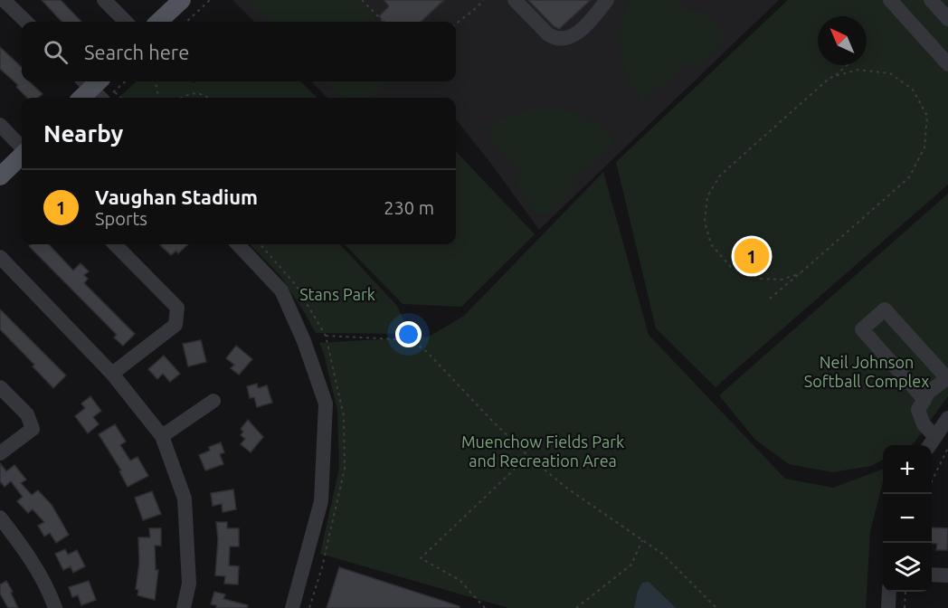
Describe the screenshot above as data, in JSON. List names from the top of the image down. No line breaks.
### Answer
{"parks":["Stans Park","Neil Johnson Softball Complex","Muenchow Fields Park and Recreation Area"],"north":"top left","page":{"search":"Search here","heading":"Nearby","list":[{"mark":"1","name":"Vaughan Stadium","note":"Sports","value":"230 m"}],"pins":"1","map_buttons":["+","−"]}}
